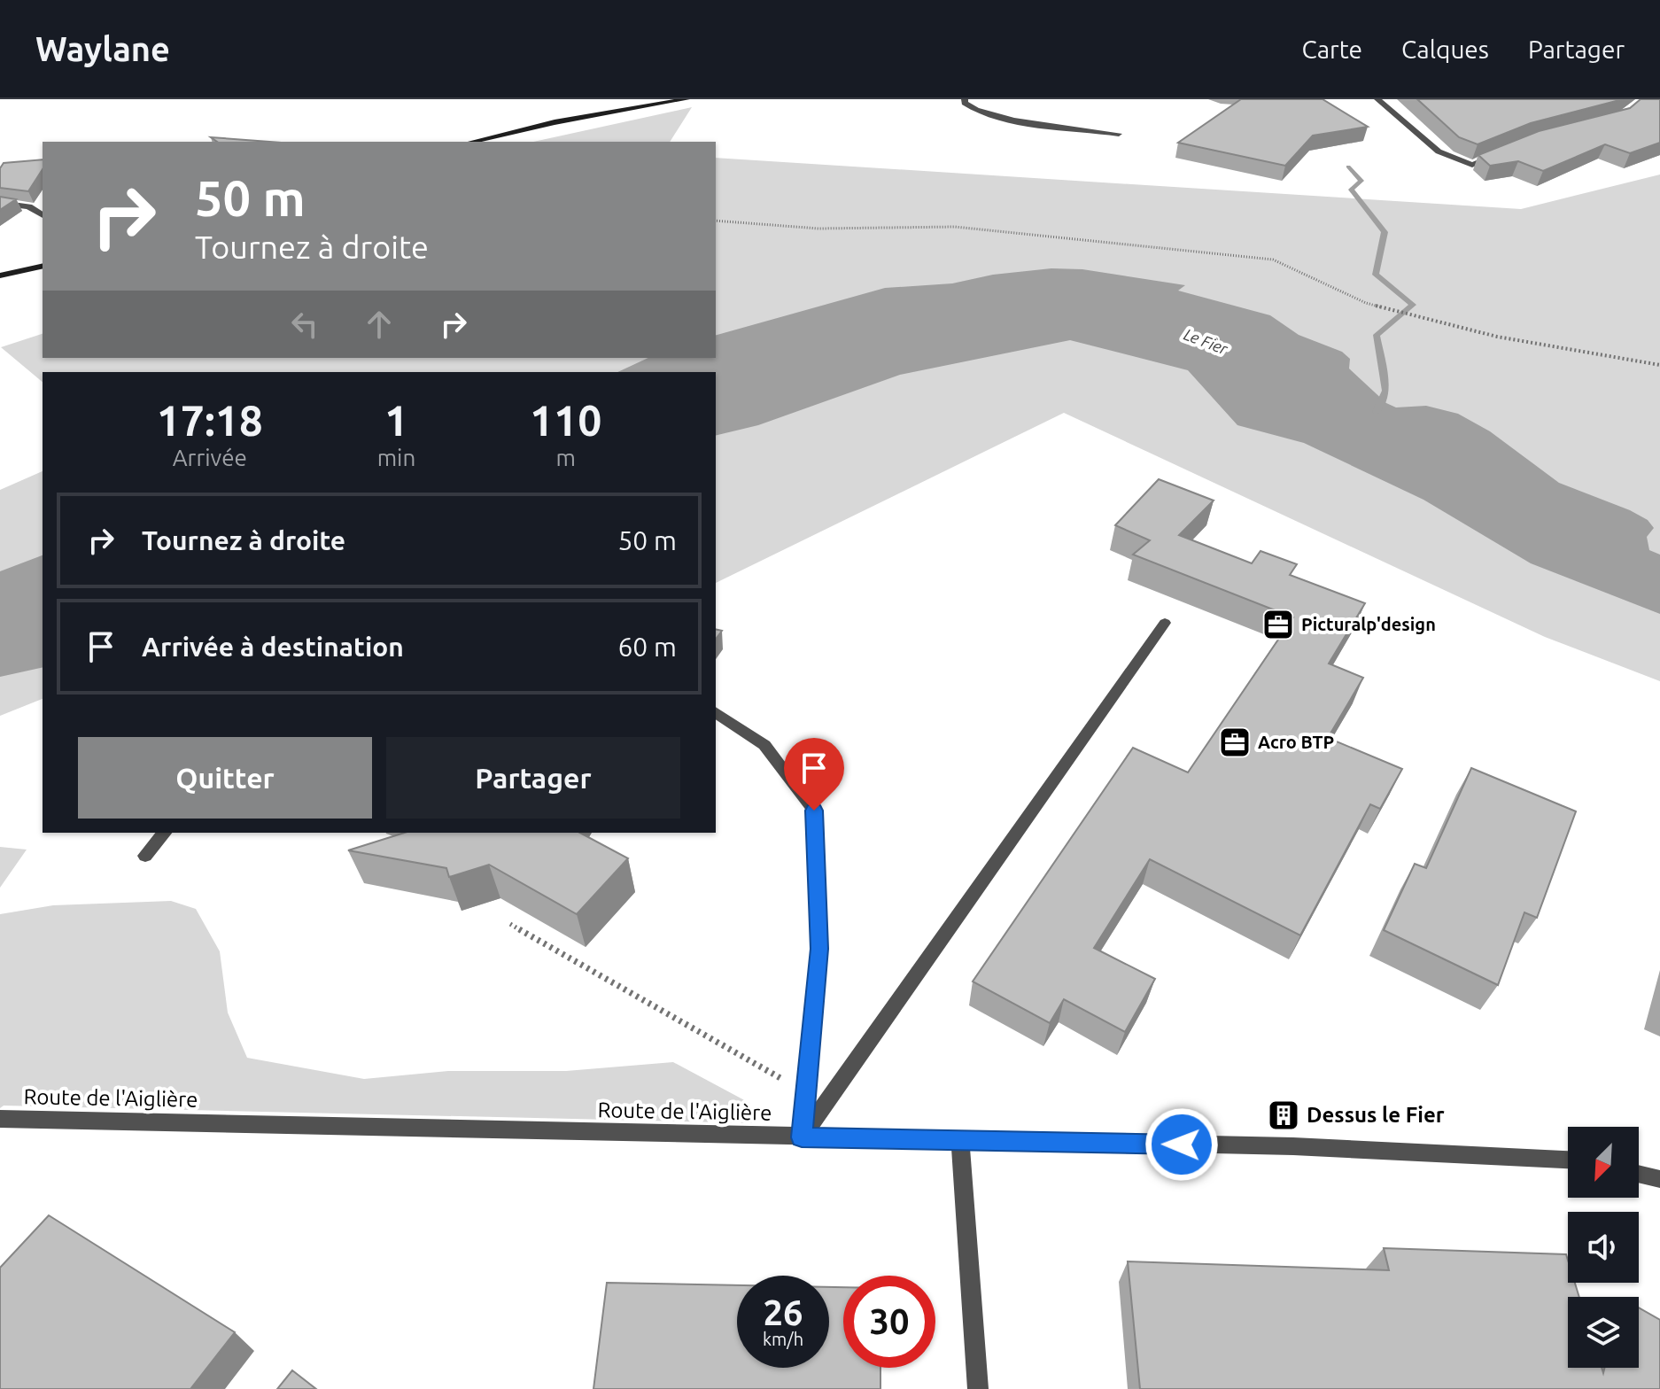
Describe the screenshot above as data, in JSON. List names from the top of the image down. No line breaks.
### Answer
{"streets":{"street":["Route de l'Aiglière"]},"water":["Le Fier"],"places":{"office":["Picturalp'design","Acro BTP"],"building":["Dessus le Fier"]},"north":"bottom left","page":{"header":"Waylane","nav":["Carte","Calques","Partager"],"turn":["50 m","Tournez à droite"],"eta":["17:18","Arrivée","1","min","110","m"],"list":[{"name":"Tournez à droite","value":"50 m"},{"name":"Arrivée à destination","value":"60 m"}],"buttons":["Quitter","Partager"],"speed":"26 km/h","limit":"30"}}
